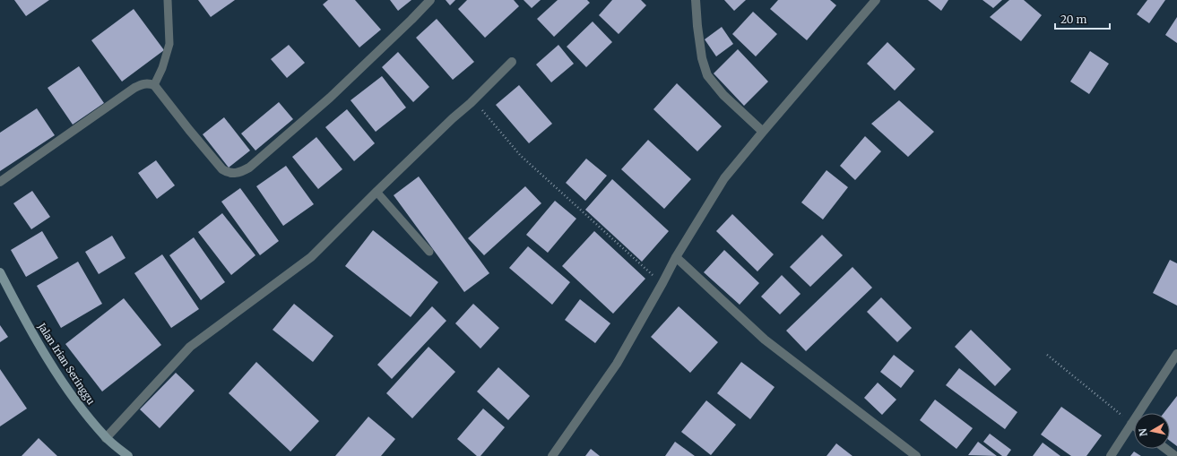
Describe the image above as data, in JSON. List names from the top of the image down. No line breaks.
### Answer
{"streets":{"street":["Jalan Irian Seringgu"]},"scale_bar":"20 m","north":"left"}
